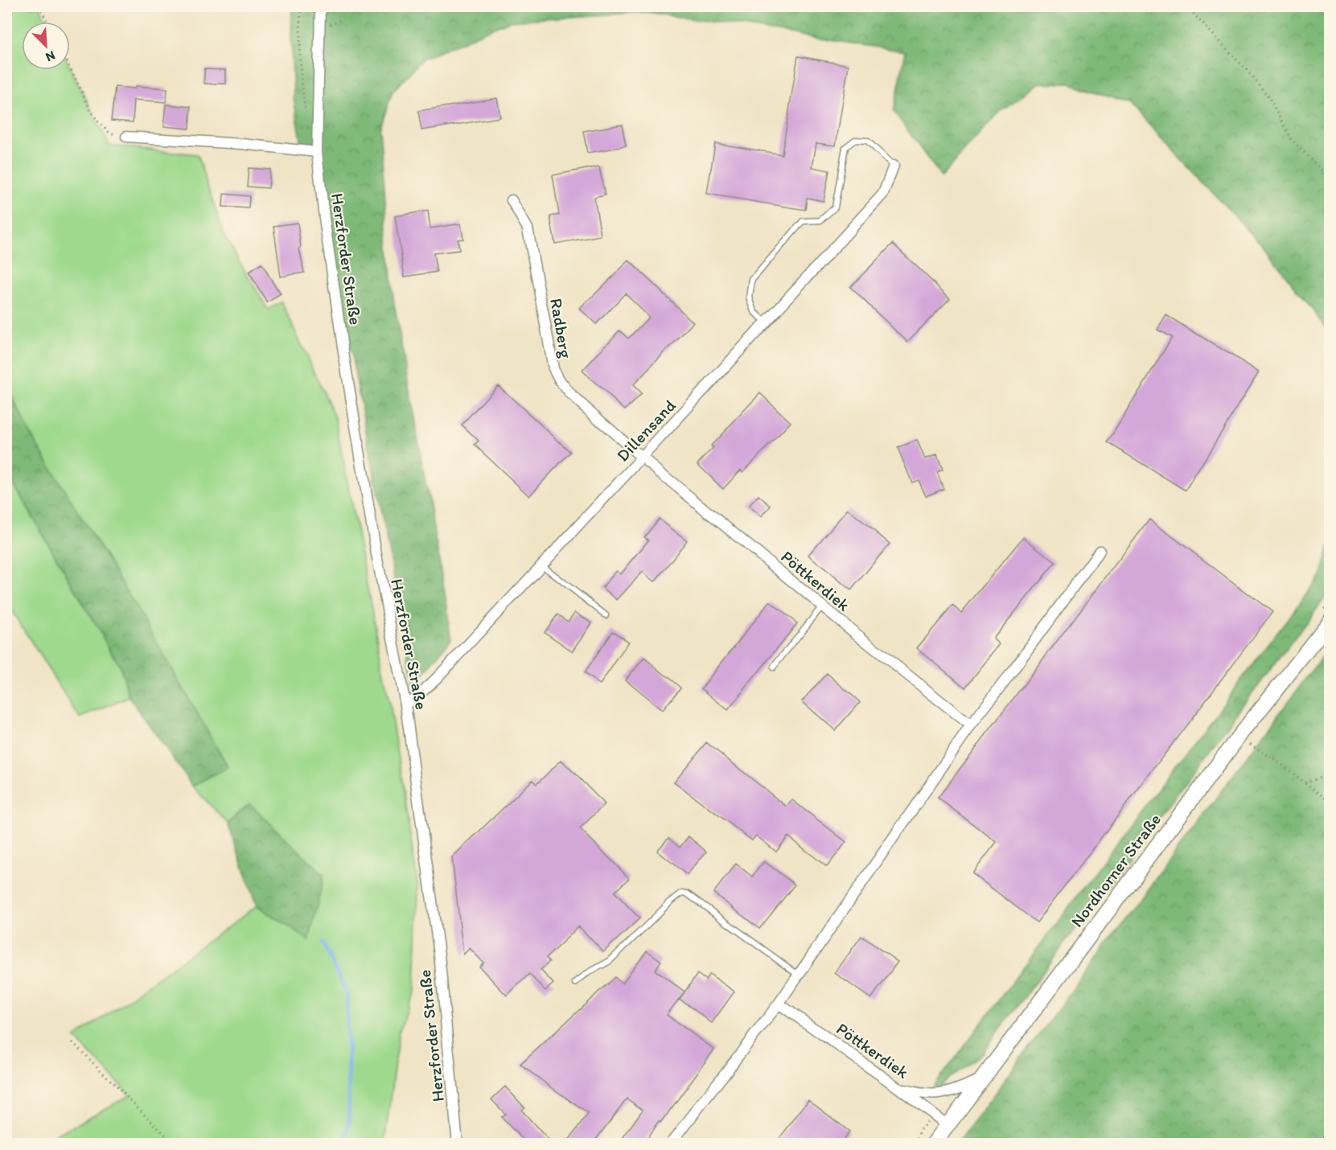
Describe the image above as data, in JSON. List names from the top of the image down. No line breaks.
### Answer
{"streets":{"main road":["Nordhorner Straße"],"street":["Herzforder Straße","Radberg","Dillensand","Pöttkerdiek"]},"crossings":[["Herzforder Straße","Dillensand"],["Radberg","Dillensand"],["Radberg","Pöttkerdiek"],["Dillensand","Pöttkerdiek"],["Pöttkerdiek","Nordhorner Straße"]],"north":"bottom right"}
